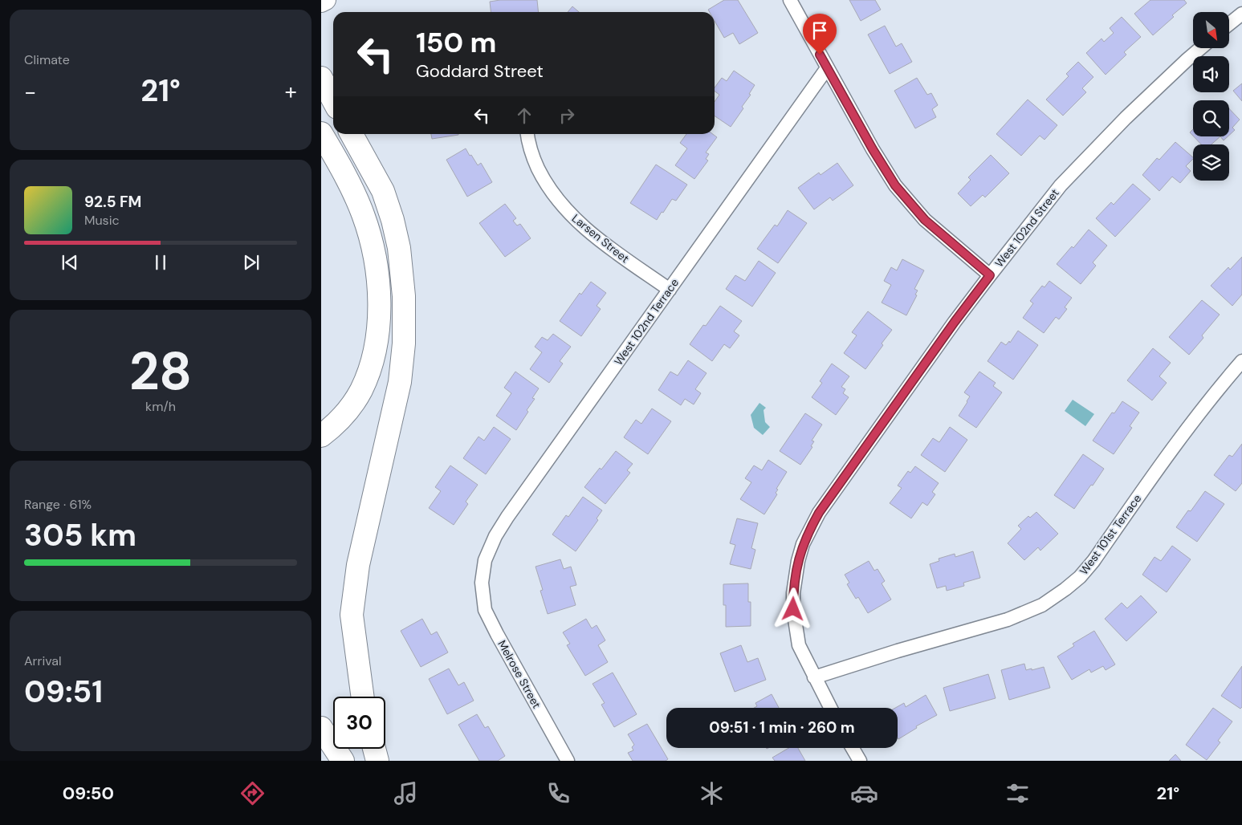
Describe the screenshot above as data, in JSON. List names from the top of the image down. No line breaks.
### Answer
{"streets":{"street":["West 102nd Street","Larsen Street","West 102nd Terrace","West 101st Terrace","Melrose Street"]},"crossings":[["West 102nd Street","West 101st Terrace"],["Larsen Street","West 102nd Terrace"],["West 102nd Terrace","Melrose Street"]],"north":"bottom right","page":{"tile":["Climate",["28","km/h"],["Range · 61%","305 km"],["Arrival","09:51"]],"turn":["150 m","Goddard Street"],"heat":["−","21°","+"],"song":["92.5 FM","Music"],"limit":"30","trip":"09:51 · 1 min · 260 m","tabs":["09:50","21°"]}}
